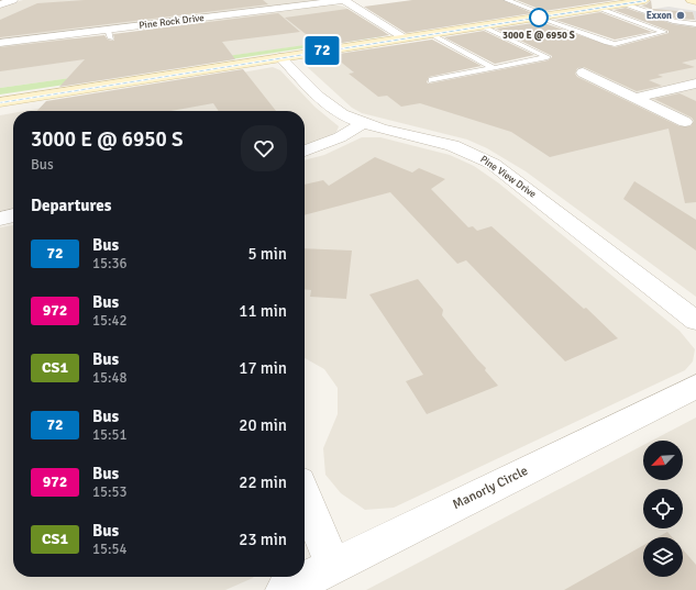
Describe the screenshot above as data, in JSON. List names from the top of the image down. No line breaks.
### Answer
{"streets":{"street":["Pine Rock Drive","Pine View Drive","Manorly Circle"]},"places":["Exxon","3000 E @ 6950 S"],"lines":["bus line 72"],"north":"bottom left","page":{"on_map":"72","heading":[["3000 E @ 6950 S","Bus"],"Departures"],"list":[{"mark":"72","name":"Bus","note":"15:36","value":"5 min"},{"mark":"972","name":"Bus","note":"15:42","value":"11 min"},{"mark":"CS1","name":"Bus","note":"15:48","value":"17 min"},{"mark":"72","name":"Bus","note":"15:51","value":"20 min"},{"mark":"972","name":"Bus","note":"15:53","value":"22 min"},{"mark":"CS1","name":"Bus","note":"15:54","value":"23 min"}]}}
